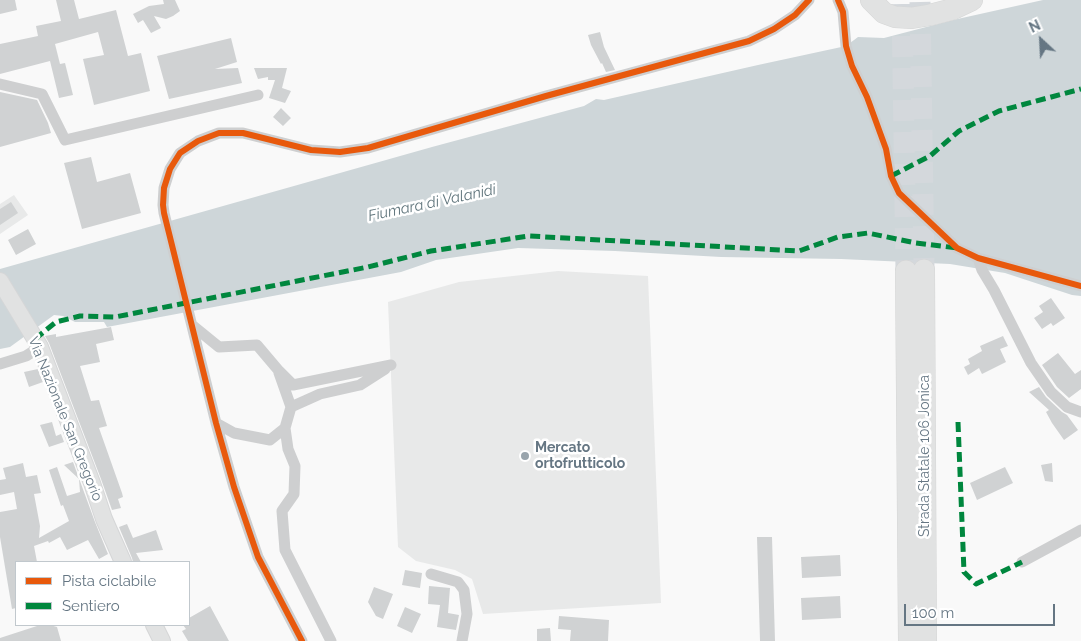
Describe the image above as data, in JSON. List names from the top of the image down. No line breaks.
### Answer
{"streets":{"highway":["Strada Statale 106 Jonica"],"street":["Via Nazionale San Gregorio"]},"water":["Fiumara di Valanidi"],"places":["Mercato ortofrutticolo"],"legend":["Pista ciclabile","Sentiero"],"scale_bar":"100 m","north":"top left"}
